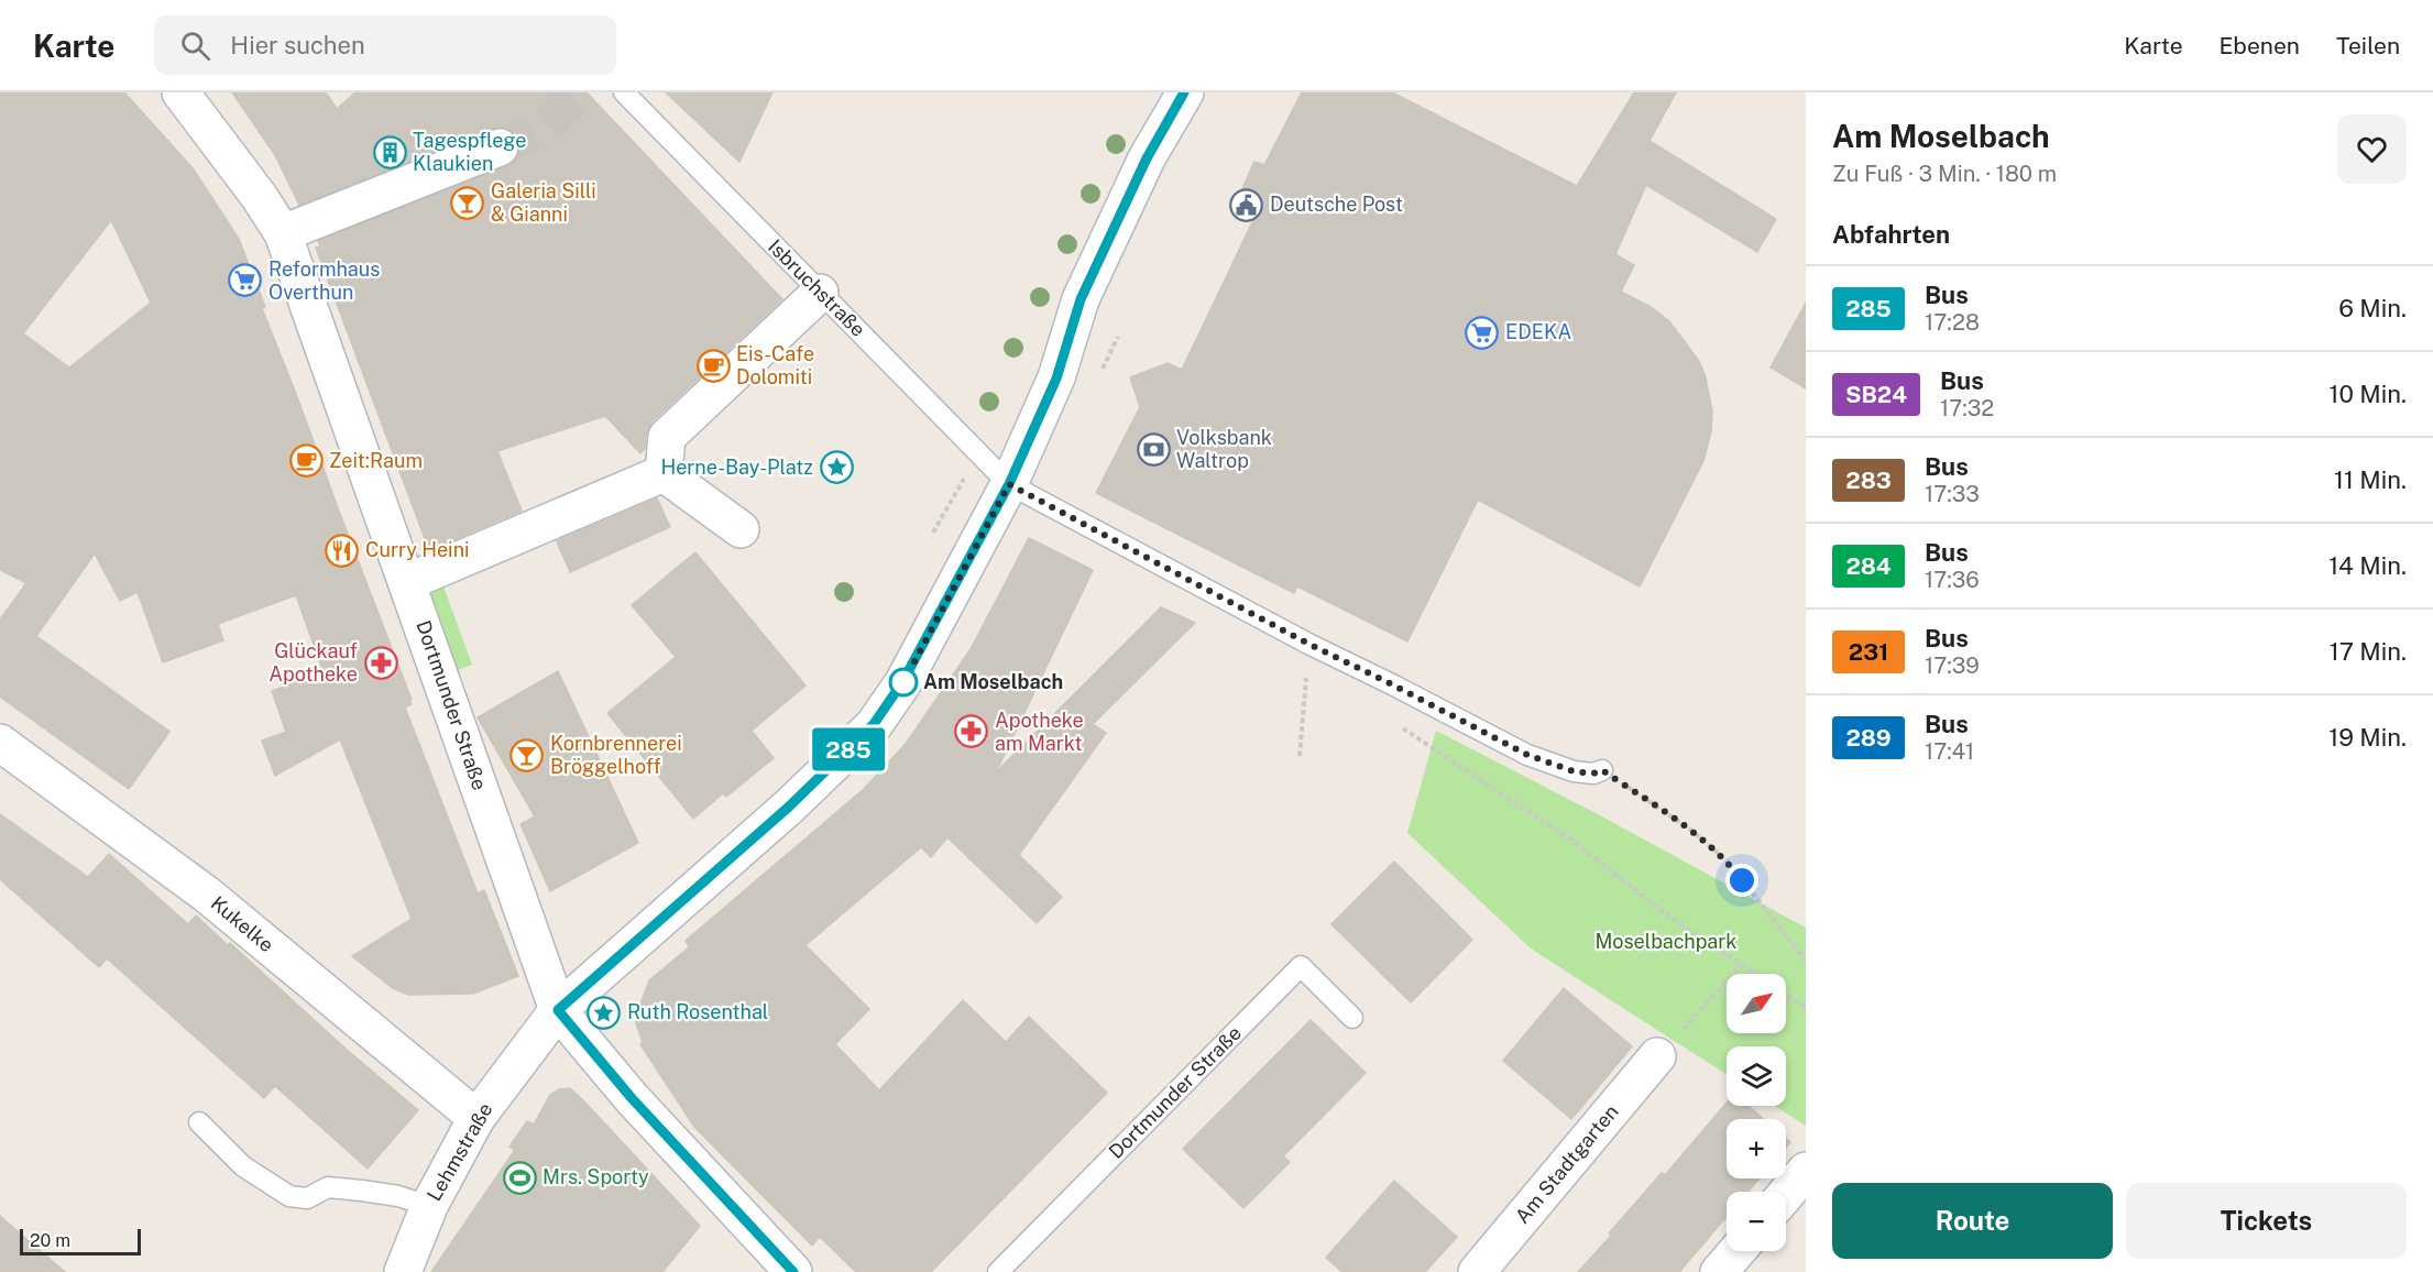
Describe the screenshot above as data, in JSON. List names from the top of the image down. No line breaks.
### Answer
{"streets":{"street":["Dortmunder Straße","Kukelke","Lehmstraße","Am Stadtgarten"],"lane":["Isbruchstraße"]},"crossings":[["Dortmunder Straße","Lehmstraße"],["Kukelke","Lehmstraße"]],"parks":["Moselbachpark"],"places":{"building":["Tagespflege Klaukien"],"bar":["Galeria Silli & Gianni","Kornbrennerei Bröggelhoff"],"public building":["Deutsche Post"],"supermarket":["Reformhaus Overthun","EDEKA"],"cafe":["Eis-Cafe Dolomiti","Zeit:Raum"],"bank":["Volksbank Waltrop"],"place":["Herne-Bay-Platz","Ruth Rosenthal"],"restaurant":["Curry Heini"],"pharmacy":["Glückauf Apotheke","Apotheke am Markt"],"other":["Am Moselbach"],"sports":["Mrs. Sporty"]},"lines":["bus line 285"],"scale_bar":"20 m","north":"top right","page":{"header":"Karte","search":"Hier suchen","nav":["Karte","Ebenen","Teilen"],"on_map":"285","heading":[["Am Moselbach","Zu Fuß · 3 Min. · 180 m"],"Abfahrten"],"list":[{"mark":"285","name":"Bus","note":"17:28","value":"6 Min."},{"mark":"SB24","name":"Bus","note":"17:32","value":"10 Min."},{"mark":"283","name":"Bus","note":"17:33","value":"11 Min."},{"mark":"284","name":"Bus","note":"17:36","value":"14 Min."},{"mark":"231","name":"Bus","note":"17:39","value":"17 Min."},{"mark":"289","name":"Bus","note":"17:41","value":"19 Min."}],"map_buttons":["+","−"],"buttons":["Route","Tickets"],"scale":"20 m"}}
